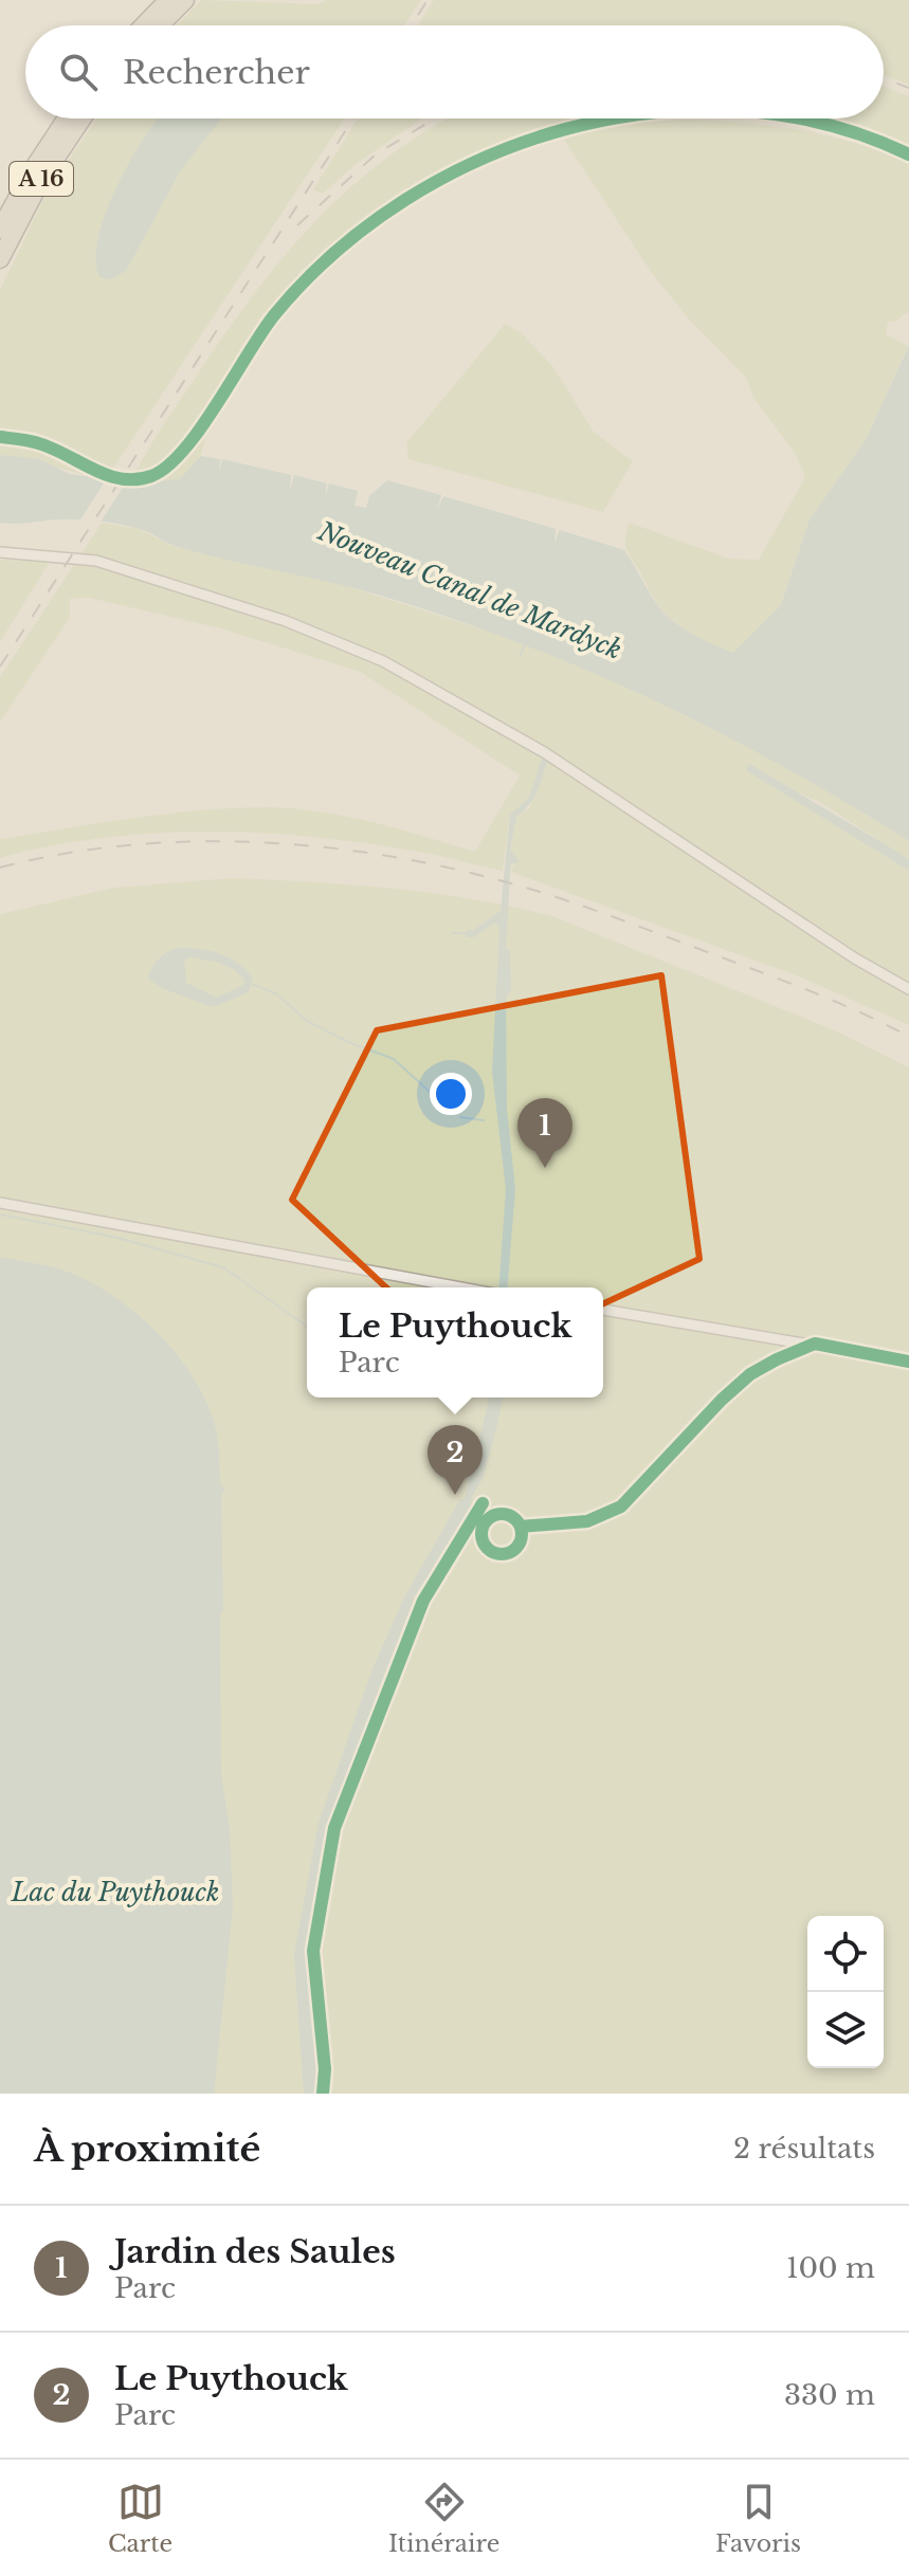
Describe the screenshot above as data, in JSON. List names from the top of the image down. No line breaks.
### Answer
{"streets":{"highway":["A 16"]},"water":["Nouveau Canal de Mardyck","Lac du Puythouck"],"page":{"search":"Rechercher","pins":["1","2"],"popup":["Le Puythouck","Parc"],"heading":["À proximité","2 résultats"],"list":[{"mark":"1","name":"Jardin des Saules","note":"Parc","value":"100 m"},{"mark":"2","name":"Le Puythouck","note":"Parc","value":"330 m"}],"nav":["Carte","Itinéraire","Favoris"]}}
